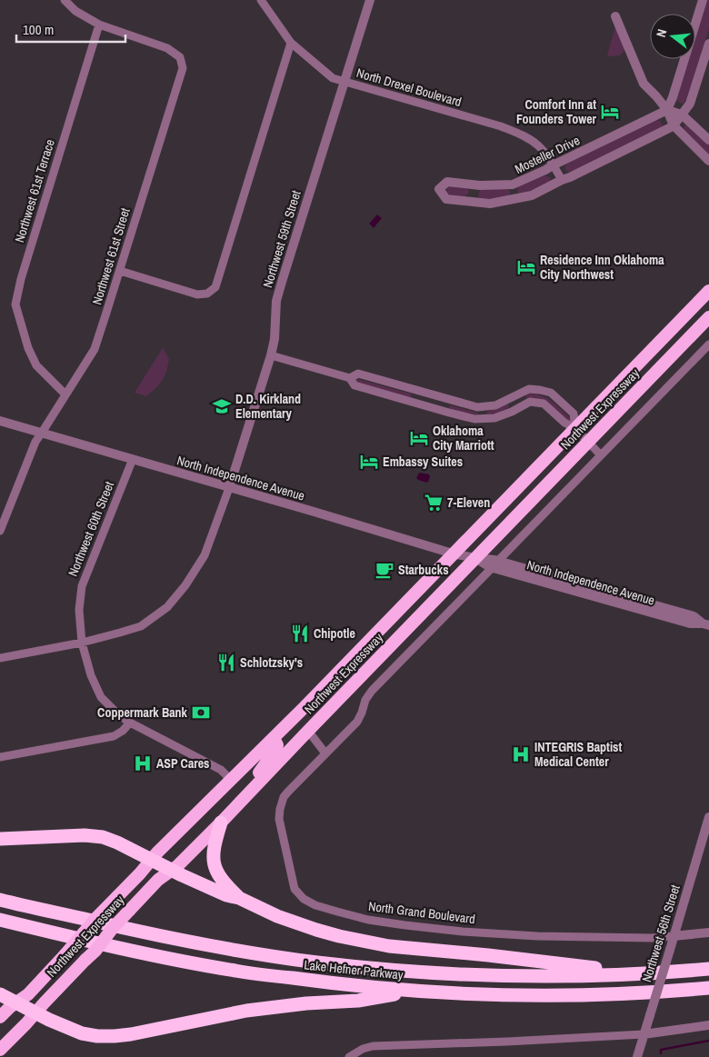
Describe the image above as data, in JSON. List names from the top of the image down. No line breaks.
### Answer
{"streets":{"highway":["Northwest Expressway","Lake Hefner Parkway"],"street":["North Drexel Boulevard","Mosteller Drive","Northwest 61st Terrace","Northwest 59th Street","Northwest 61st Street","North Independence Avenue","Northwest 60th Street","North Grand Boulevard","Northwest 56th Street"]},"crossings":[["North Drexel Boulevard","Mosteller Drive"],["North Drexel Boulevard","Northwest 59th Street"],["Northwest 61st Terrace","Northwest 61st Street"],["Northwest 59th Street","North Independence Avenue"],["Northwest 61st Street","North Independence Avenue"],["Northwest Expressway","North Independence Avenue"],["Northwest Expressway","Northwest 60th Street"],["North Independence Avenue","Northwest 60th Street"],["North Grand Boulevard","Northwest 56th Street"]],"places":{"hotel":["Comfort Inn at Founders Tower","Residence Inn Oklahoma City Northwest","Oklahoma City Marriott","Embassy Suites"],"school or university":["D.D. Kirkland Elementary"],"supermarket":["7-Eleven"],"cafe":["Starbucks"],"restaurant":["Chipotle","Schlotzsky's"],"bank":["Coppermark Bank"],"hospital":["INTEGRIS Baptist Medical Center","ASP Cares"]},"scale_bar":"100 m","north":"left"}
